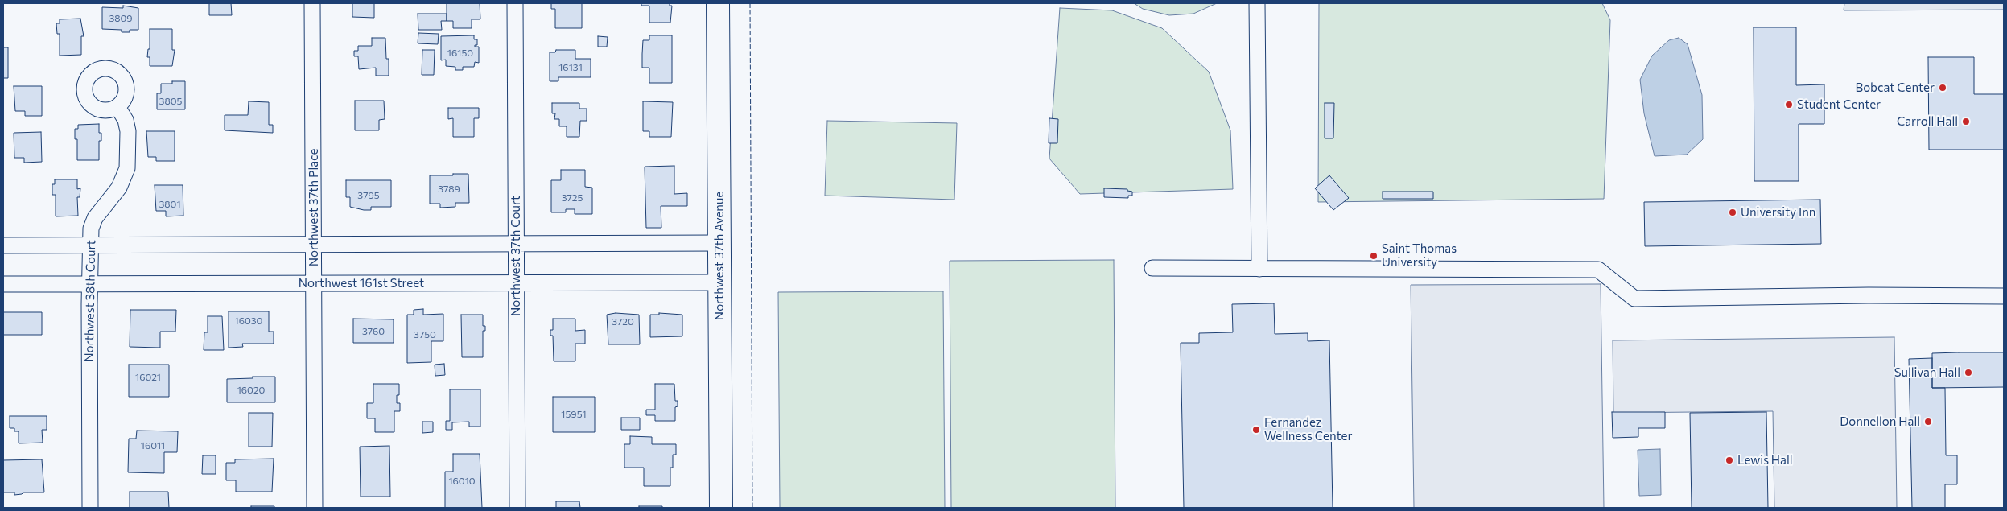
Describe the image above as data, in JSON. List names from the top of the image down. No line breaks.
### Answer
{"streets":{"main road":["Northwest 37th Avenue"],"street":["Northwest 37th Place","Northwest 37th Court","Northwest 161st Street","Northwest 38th Court"]},"crossings":[["Northwest 37th Place","Northwest 161st Street"],["Northwest 37th Court","Northwest 161st Street"],["Northwest 37th Avenue","Northwest 161st Street"],["Northwest 161st Street","Northwest 38th Court"]],"places":["Bobcat Center","Student Center","Carroll Hall","University Inn","Saint Thomas University","Sullivan Hall","Donnellon Hall","Fernandez Wellness Center","Lewis Hall"],"house_numbers":["3809","16150","16131","3805","3789","3795","3725","3801","16030","3720","3760","3750","16021","16020","15951","16011","16010"]}
